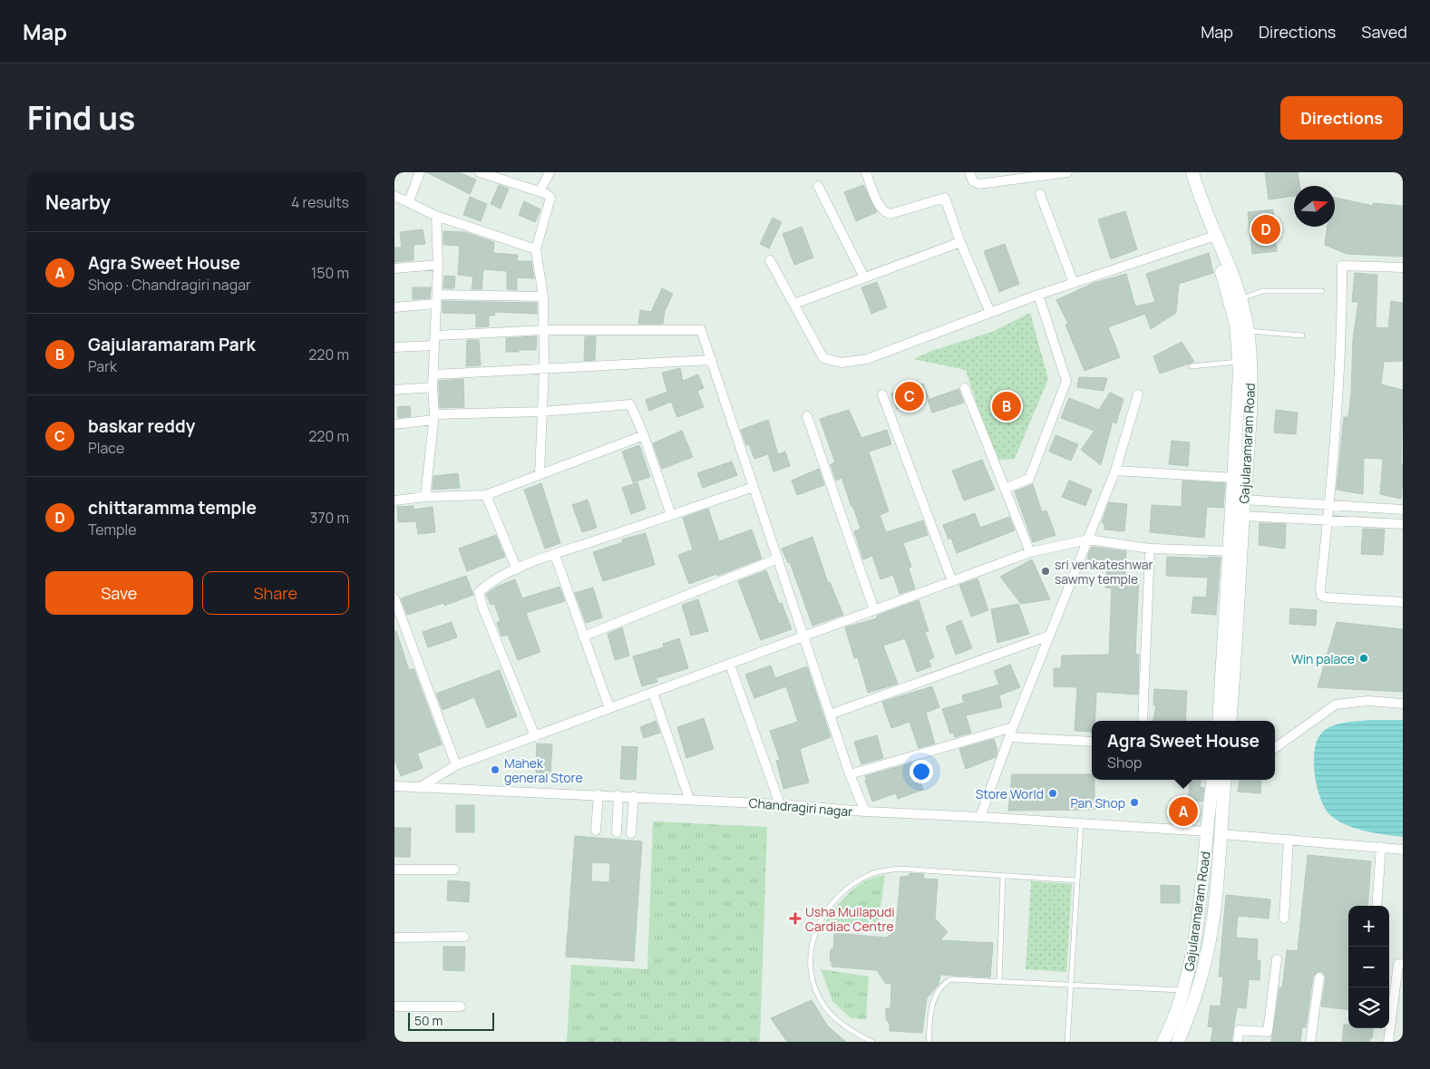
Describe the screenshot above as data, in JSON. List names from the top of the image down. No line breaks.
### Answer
{"streets":{"main road":["Gajularamaram Road"],"street":["Chandragiri nagar"]},"crossings":[["Gajularamaram Road","Chandragiri nagar"]],"places":{"other":["sri venkateshwar sawmy temple","Win palace","Mahek general Store","Store World","Pan Shop"],"health":["Usha Mullapudi Cardiac Centre"]},"scale_bar":"50 m","north":"right","page":{"header":"Map","nav":["Map","Directions","Saved"],"title":"Find us","buttons":["Directions",["Save","Share"]],"heading":["Nearby","4 results"],"pins":["D","C","B","A"],"list":[{"mark":"A","name":"Agra Sweet House","note":"Shop · Chandragiri nagar","value":"150 m"},{"mark":"B","name":"Gajularamaram Park","note":"Park","value":"220 m"},{"mark":"C","name":"baskar reddy","note":"Place","value":"220 m"},{"mark":"D","name":"chittaramma temple","note":"Temple","value":"370 m"}],"popup":["Agra Sweet House","Shop"],"map_buttons":["+","−"],"scale":"50 m"}}
